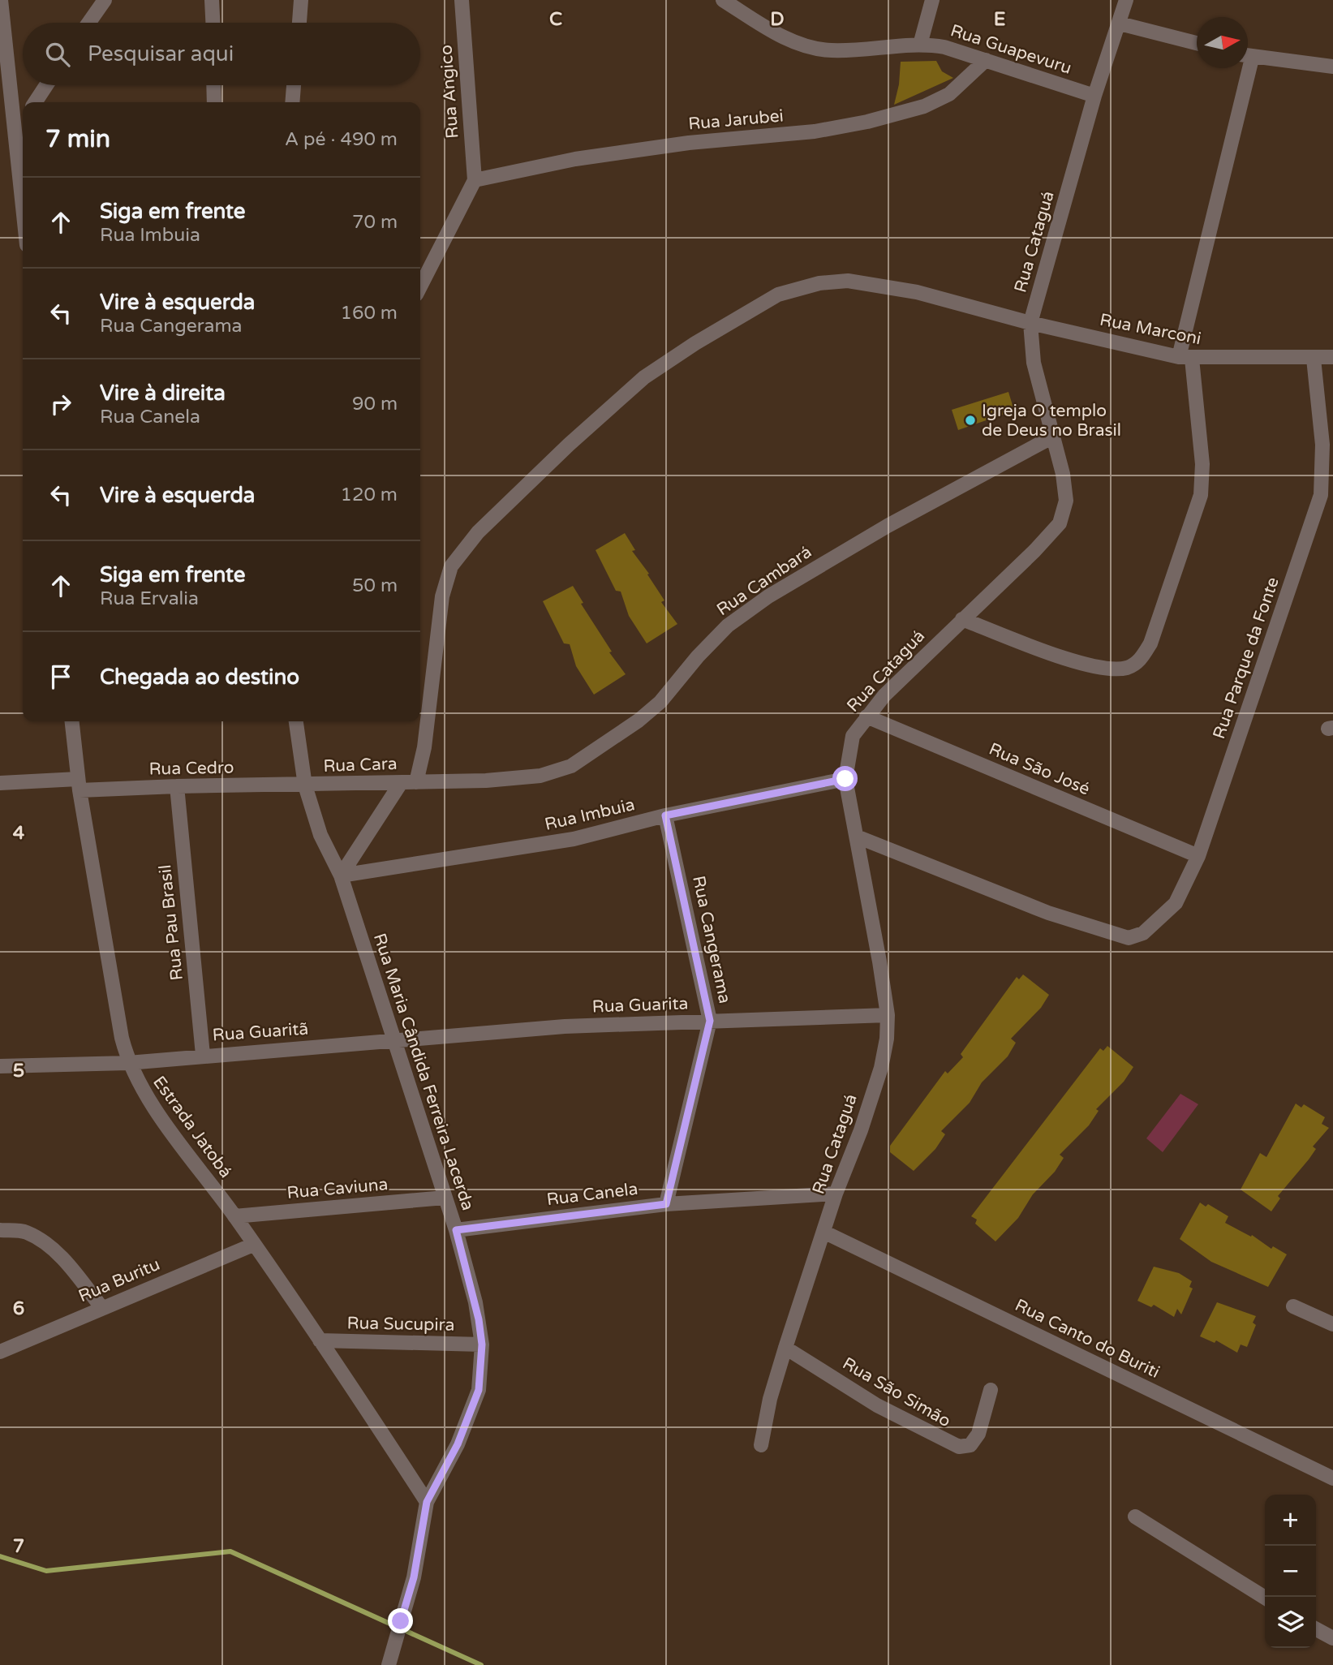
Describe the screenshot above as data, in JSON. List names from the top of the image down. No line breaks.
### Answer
{"streets":{"street":["Rua Guapevuru","Rua Angico","Rua Jarubei","Rua Cataguá","Rua Marconi","Rua Cambará","Rua Parque da Fonte","Rua Cara","Rua Cedro","Rua São José","Rua Imbuia","Rua Pau Brasil","Rua Cangerama","Rua Guarita","Rua Guaritã","Rua Maria Cândida Ferreira Lacerda","Estrada Jatobá","Rua Caviuna","Rua Canela","Rua Buritu","Rua Sucupira","Rua Canto do Buriti","Rua São Simão"]},"crossings":[["Rua Guapevuru","Rua Jarubei"],["Rua Guapevuru","Rua Cataguá"],["Rua Angico","Rua Jarubei"],["Rua Cataguá","Rua Marconi"],["Rua Cataguá","Rua Cambará"],["Rua Cataguá","Rua Parque da Fonte"],["Rua Cataguá","Rua São José"],["Rua Cataguá","Rua Imbuia"],["Rua Cataguá","Rua Guarita"],["Rua Cataguá","Rua Canela"],["Rua Cataguá","Rua Canto do Buriti"],["Rua Cataguá","Rua São Simão"],["Rua Marconi","Rua Cambará"],["Rua Marconi","Rua Parque da Fonte"],["Rua Marconi","Rua Cara"],["Rua Cambará","Rua Cara"],["Rua Parque da Fonte","Rua São José"],["Rua Cara","Rua Cedro"],["Rua Cara","Rua Maria Cândida Ferreira Lacerda"],["Rua Cedro","Rua Pau Brasil"],["Rua Cedro","Rua Maria Cândida Ferreira Lacerda"],["Rua Cedro","Estrada Jatobá"],["Rua Imbuia","Rua Cangerama"],["Rua Imbuia","Rua Maria Cândida Ferreira Lacerda"],["Rua Pau Brasil","Rua Guaritã"],["Rua Cangerama","Rua Guarita"],["Rua Cangerama","Rua Canela"],["Rua Guarita","Rua Guaritã"],["Rua Guarita","Rua Maria Cândida Ferreira Lacerda"],["Rua Guaritã","Rua Maria Cândida Ferreira Lacerda"],["Rua Guaritã","Estrada Jatobá"],["Rua Maria Cândida Ferreira Lacerda","Estrada Jatobá"],["Rua Maria Cândida Ferreira Lacerda","Rua Caviuna"],["Rua Maria Cândida Ferreira Lacerda","Rua Canela"],["Rua Maria Cândida Ferreira Lacerda","Rua Sucupira"],["Estrada Jatobá","Rua Caviuna"],["Estrada Jatobá","Rua Buritu"],["Estrada Jatobá","Rua Sucupira"]],"places":["Igreja O templo de Deus no Brasil"],"north":"right","page":{"search":"Pesquisar aqui","heading":["7 min","A pé · 490 m"],"list":[["Siga em frente","Rua Imbuia","70 m"],["Vire à esquerda","Rua Cangerama","160 m"],["Vire à direita","Rua Canela","90 m"],["Vire à esquerda","120 m"],["Siga em frente","Rua Ervalia","50 m"],"Chegada ao destino"],"map_buttons":["+","−"]},"grid":{"columns":["C","D","E"],"rows":["4","5","6","7"]}}
